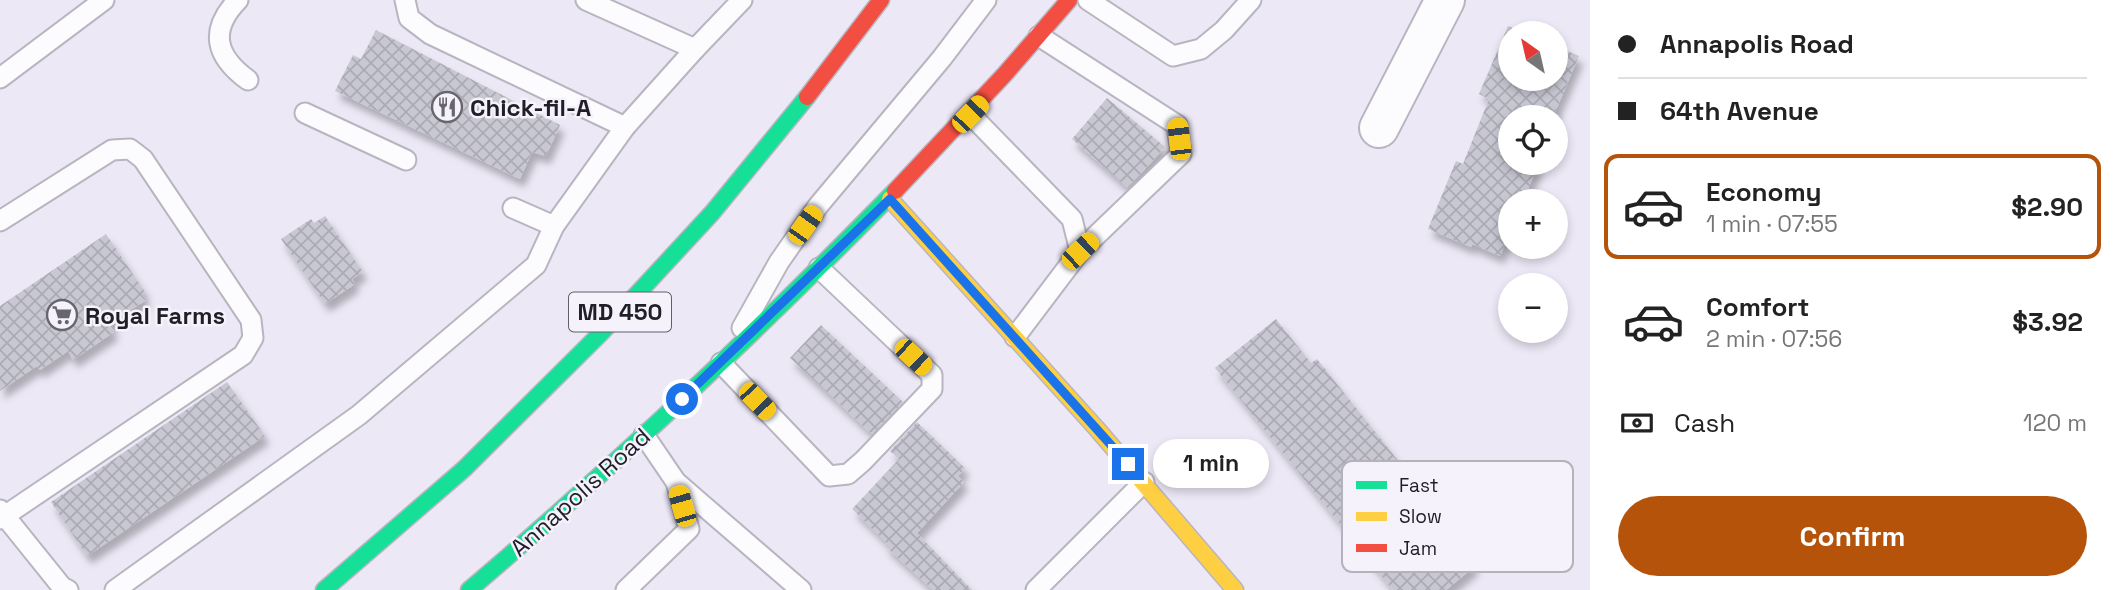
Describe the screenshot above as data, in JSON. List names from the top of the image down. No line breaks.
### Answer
{"streets":{"main road":["MD 450","Annapolis Road"]},"places":{"restaurant":["Chick-fil-A"],"supermarket":["Royal Farms"]},"legend":["Fast","Slow","Jam"],"north":"top left","page":{"banner":["Annapolis Road","64th Avenue"],"map_buttons":["+","−"],"list":[{"name":"Economy","note":"1 min · 07:55","value":"$2.90"},{"name":"Comfort","note":"2 min · 07:56","value":"$3.92"}],"pay":["Cash","120 m"],"bubble":"1 min","buttons":"Confirm"}}
